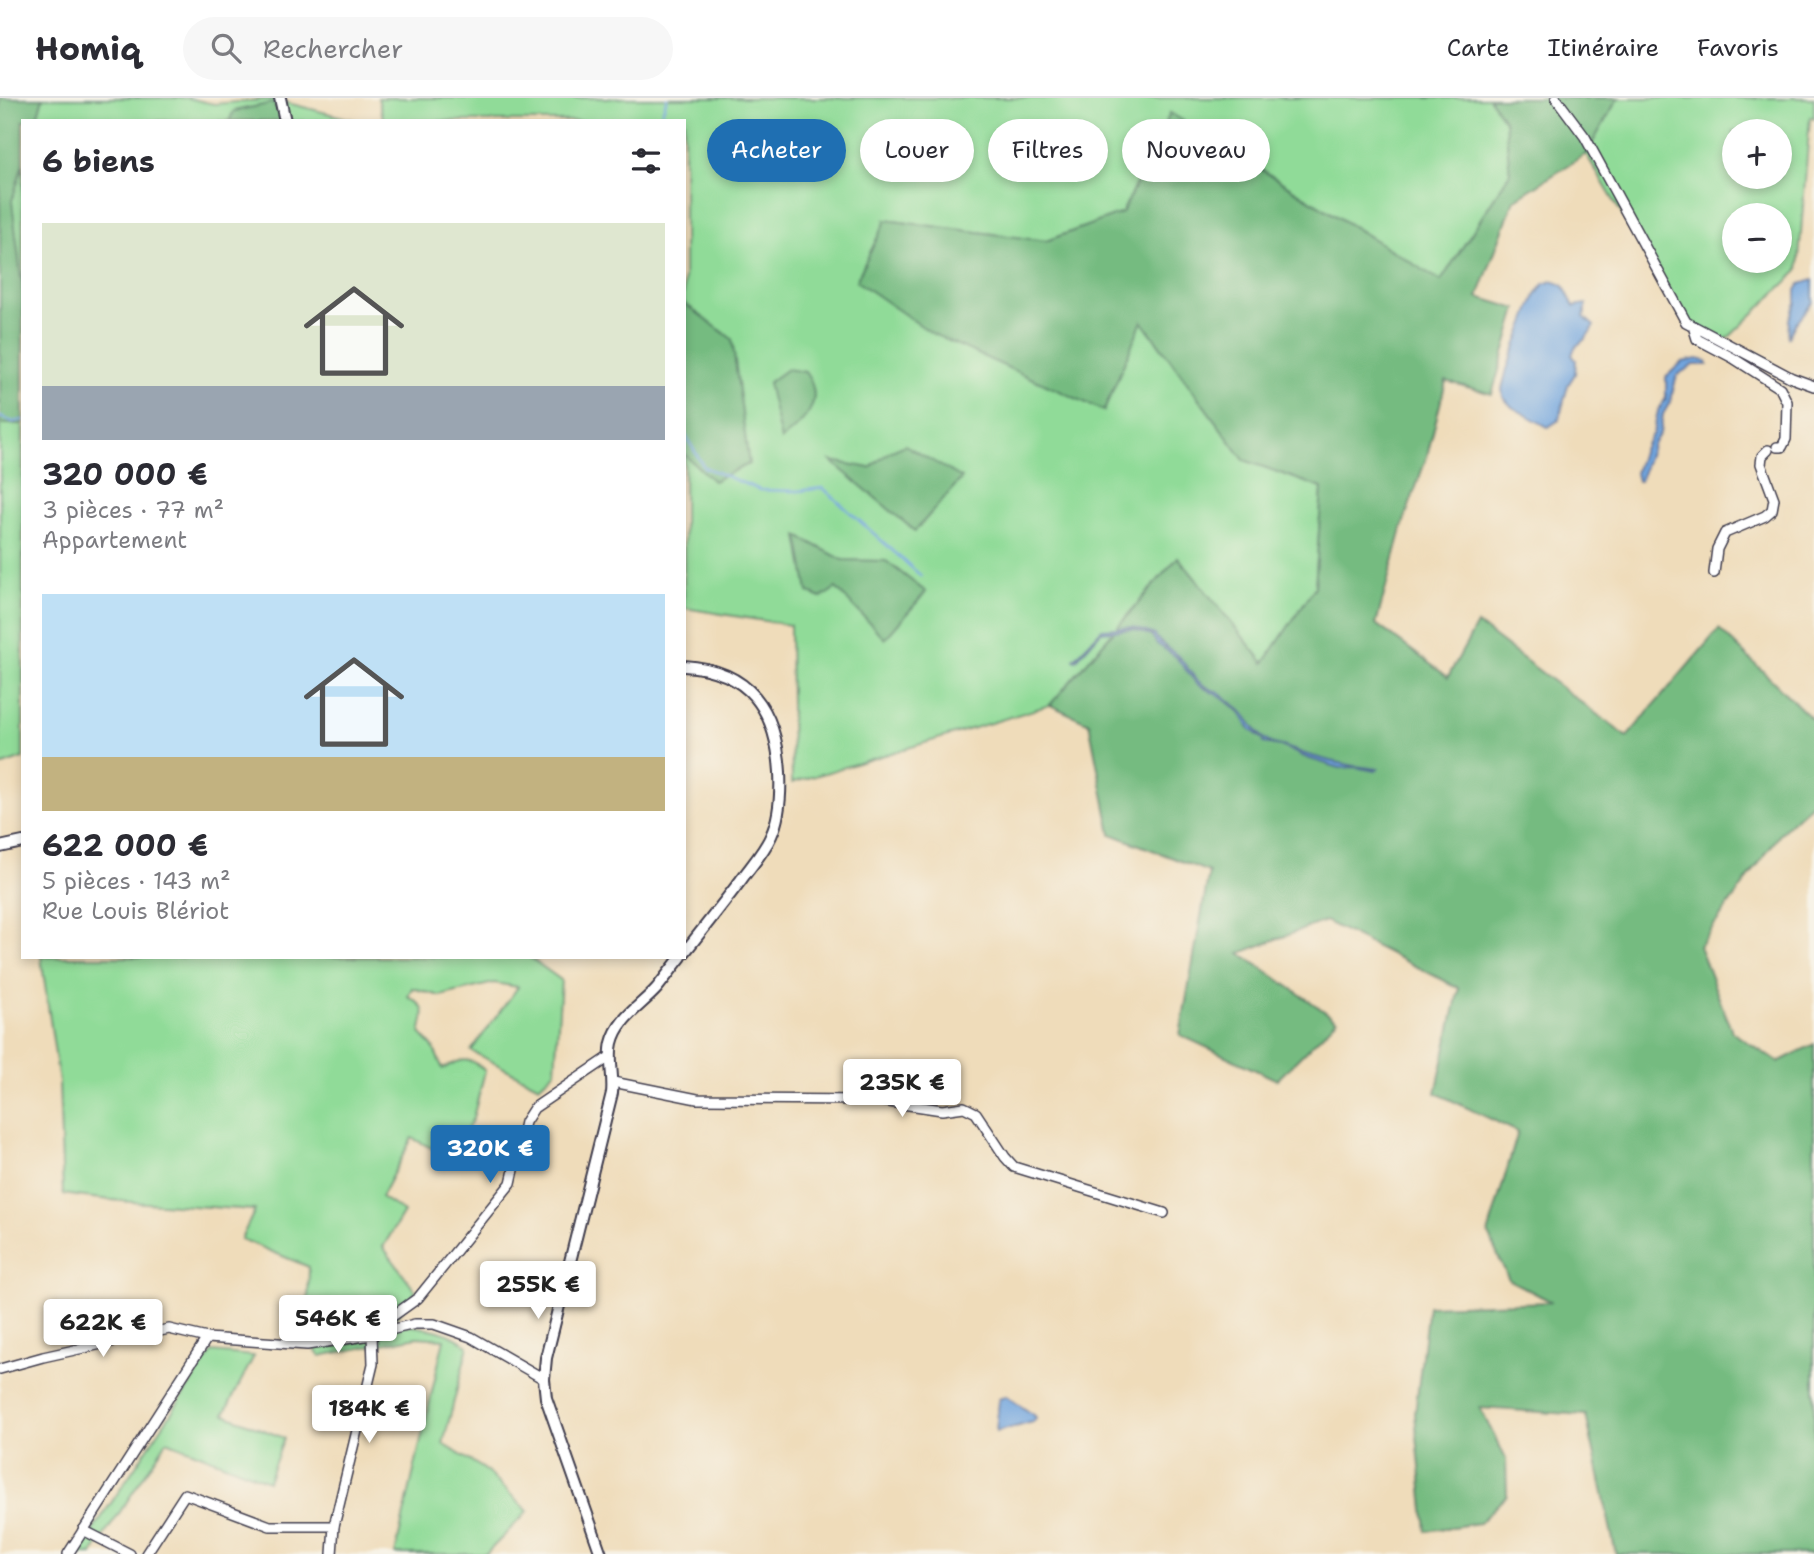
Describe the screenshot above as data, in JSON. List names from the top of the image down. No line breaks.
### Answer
{"page":{"header":"Homiq","search":"Rechercher","nav":["Carte","Itinéraire","Favoris"],"map_buttons":["+","−"],"chip":["Acheter","Louer","Filtres","Nouveau"],"heading":"6 biens","list":[{"name":"320 000 €","note":"3 pièces · 77 m² · Appartement"},{"name":"622 000 €","note":"5 pièces · 143 m² · Rue Louis Blériot"}],"price":["235K €","320K €","255K €","546K €","622K €","184K €"]}}
